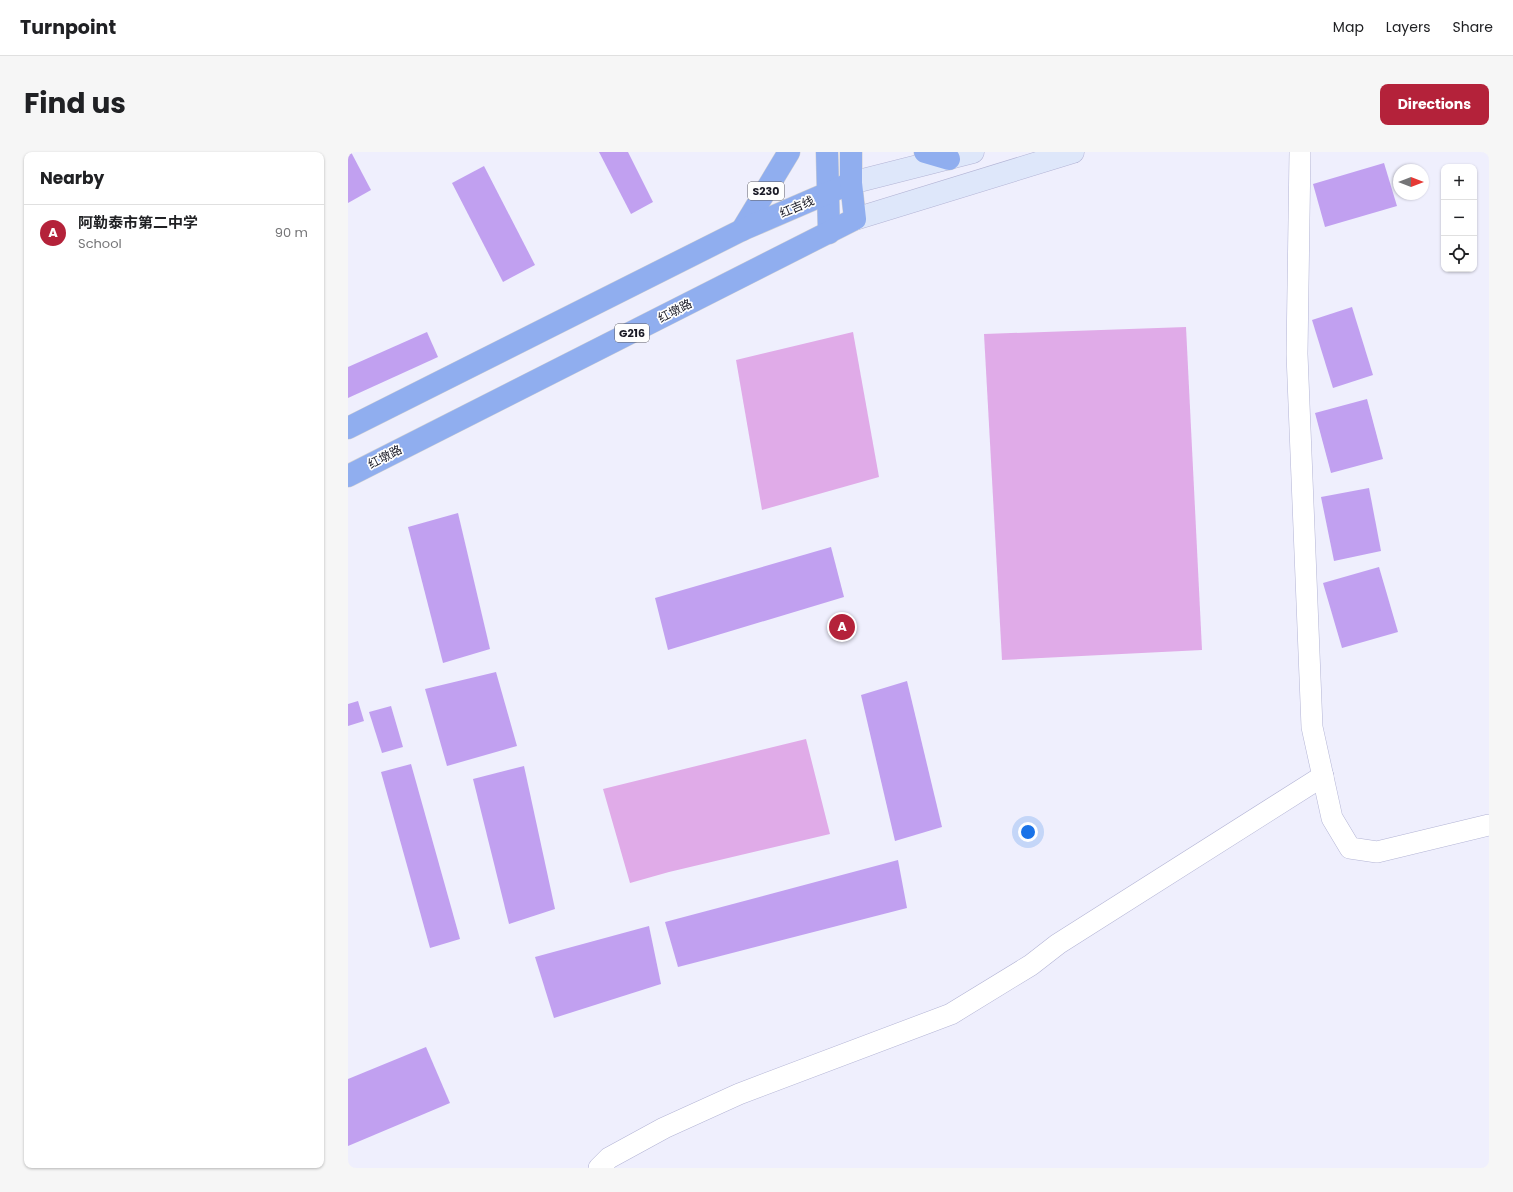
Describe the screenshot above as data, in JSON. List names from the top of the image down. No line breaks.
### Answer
{"streets":{"highway":["S230","红吉线","红墩路","G216"]},"crossings":[["S230","红吉线"]],"north":"right","page":{"header":"Turnpoint","nav":["Map","Layers","Share"],"title":"Find us","buttons":"Directions","heading":"Nearby","map_buttons":["+","−"],"list":[{"mark":"A","name":"阿勒泰市第二中学","note":"School","value":"90 m"}],"pins":"A"}}
